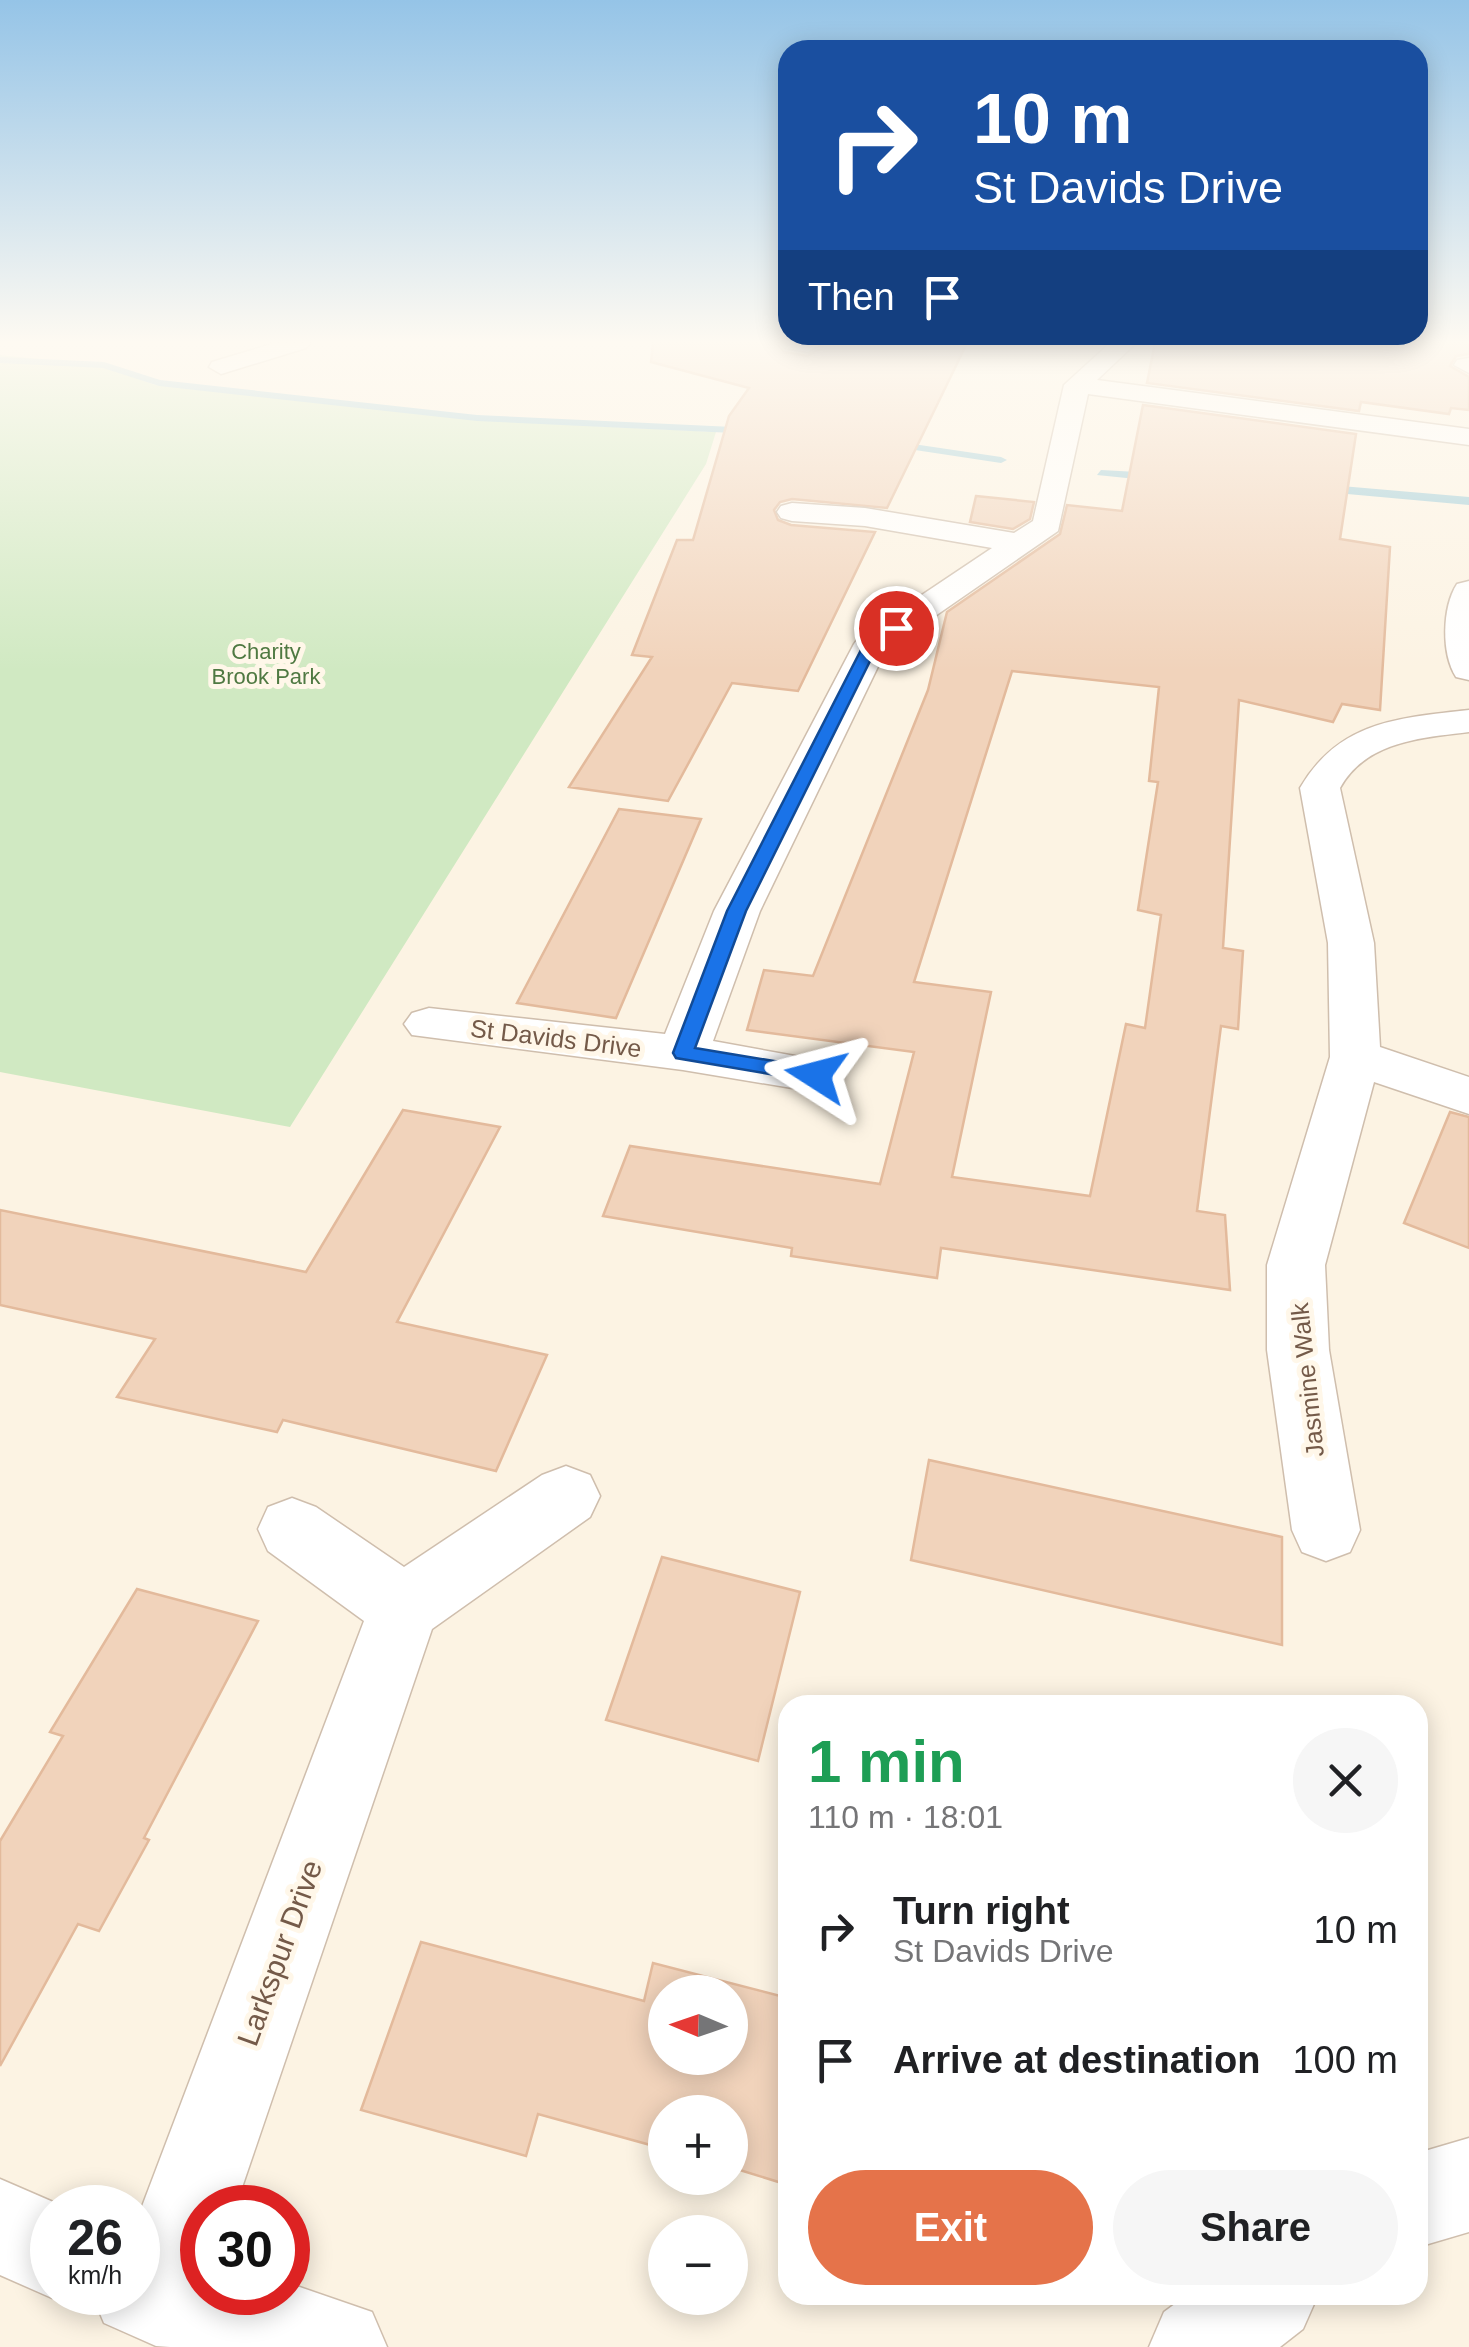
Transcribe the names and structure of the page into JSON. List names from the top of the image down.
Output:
{
  "streets": {
    "street": ["St Davids Drive", "Jasmine Walk", "Larkspur Drive"]
  },
  "parks": ["Charity Brook Park"],
  "north": "left",
  "page": {
    "turn": ["10 m", "St Davids Drive"],
    "then": "Then",
    "heading": ["1 min", "110 m · 18:01"],
    "list": [
      {
        "name": "Turn right",
        "note": "St Davids Drive",
        "value": "10 m"
      },
      {
        "name": "Arrive at destination",
        "value": "100 m"
      }
    ],
    "map_buttons": ["+", "−"],
    "buttons": ["Exit", "Share"],
    "speed": "26 km/h",
    "limit": "30"
  }
}
